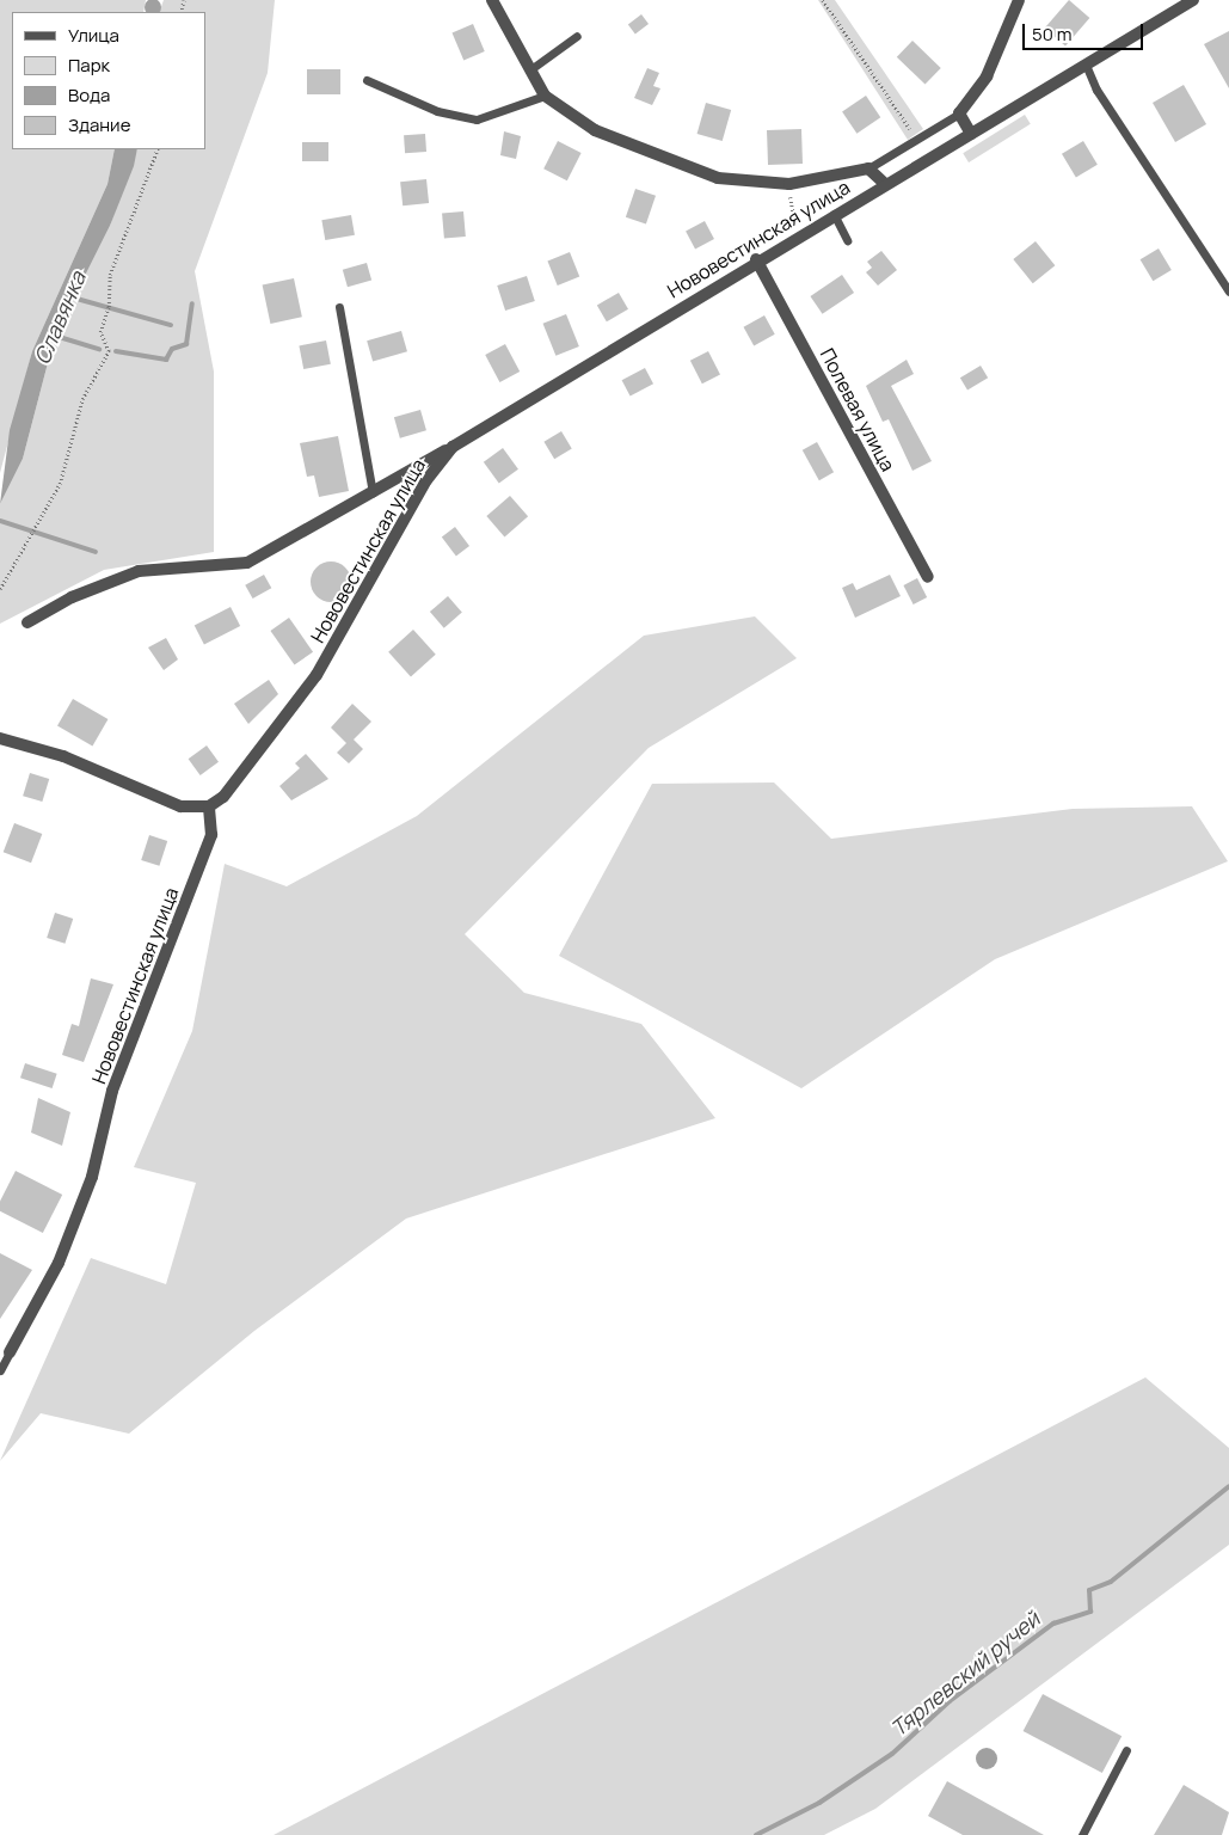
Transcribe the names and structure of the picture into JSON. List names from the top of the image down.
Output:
{
  "streets": {
    "street": ["Нововестинская улица", "Полевая улица"]
  },
  "crossings": [
    ["Нововестинская улица", "Полевая улица"]
  ],
  "water": ["Славянка", "Тярлевский ручей"],
  "legend": [
    "Улица",
    "Парк",
    "Вода",
    "Здание"
  ],
  "scale_bar": "50 m"
}
